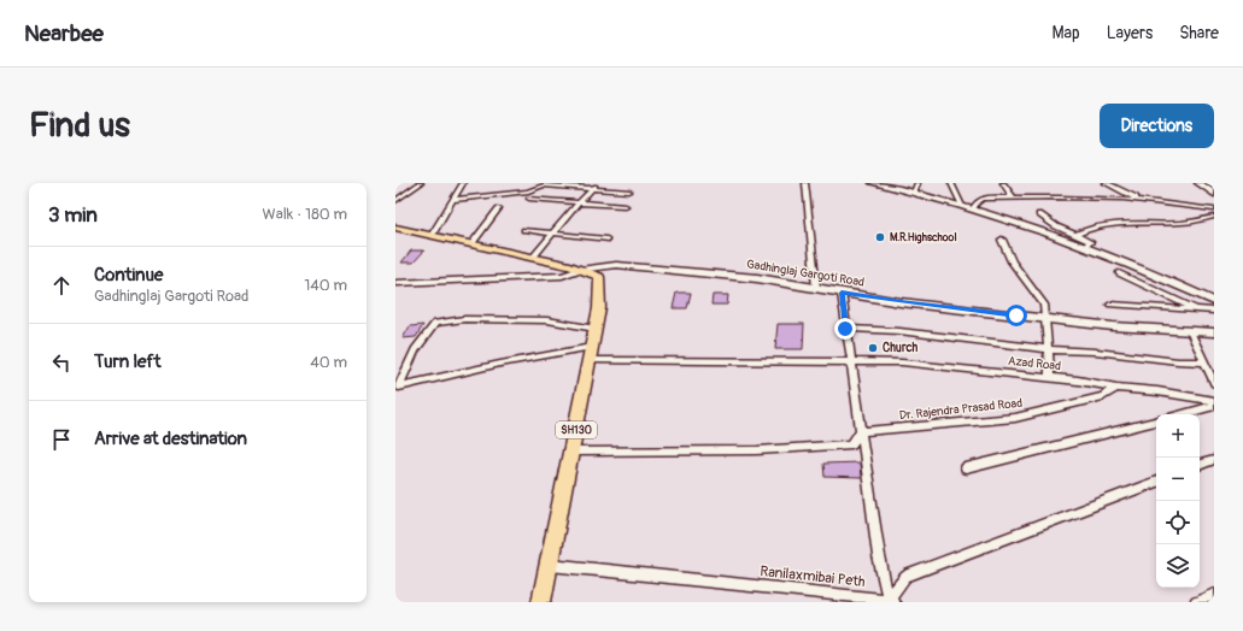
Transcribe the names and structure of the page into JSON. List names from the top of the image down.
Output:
{
  "streets": {
    "main road": ["Gadhinglaj Gargoti Road", "SH130"],
    "street": ["Azad Road", "Dr. Rajendra Prasad Road", "Ranilaxmibai Peth"]
  },
  "crossings": [
    ["Gadhinglaj Gargoti Road", "SH130"],
    ["Azad Road", "Dr. Rajendra Prasad Road"],
    ["Azad Road", "SH130"],
    ["SH130", "Ranilaxmibai Peth"]
  ],
  "places": ["M.R.Highschool", "Church"],
  "page": {
    "header": "Nearbee",
    "nav": ["Map", "Layers", "Share"],
    "buttons": "Directions",
    "title": "Find us",
    "heading": ["3 min", "Walk · 180 m"],
    "list": [
      ["Continue", "Gadhinglaj Gargoti Road", "140 m"],
      ["Turn left", "40 m"],
      "Arrive at destination"
    ],
    "map_buttons": ["+", "−"]
  }
}
